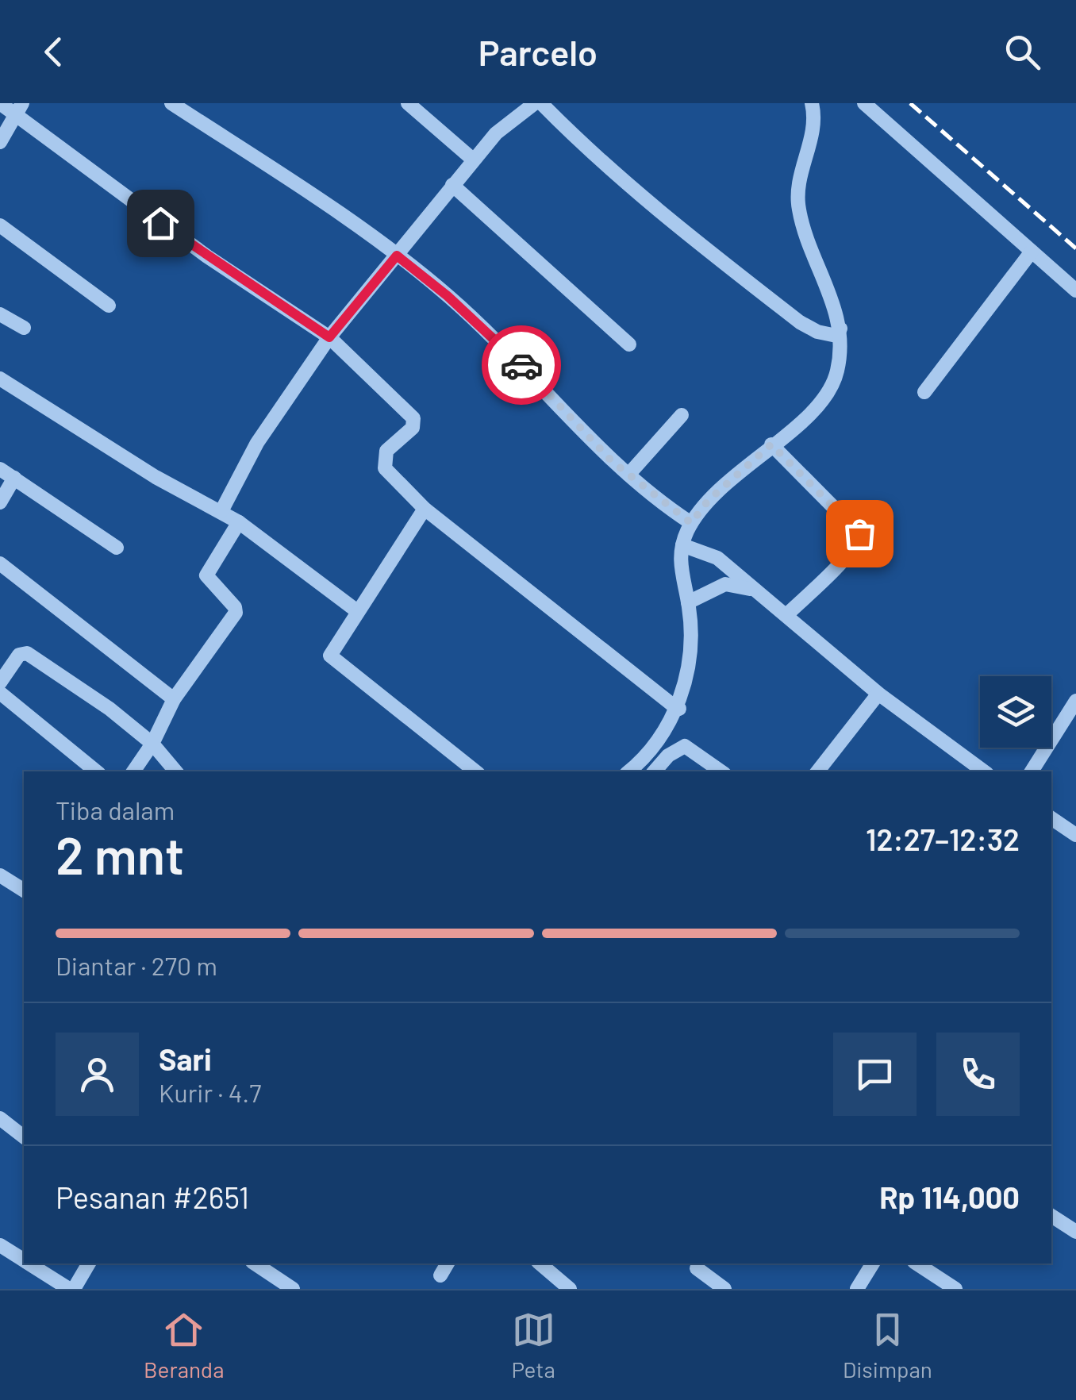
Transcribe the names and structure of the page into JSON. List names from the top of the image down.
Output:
{
  "page": {
    "header": "Parcelo",
    "heading": ["2 mnt", "Tiba dalam", "12:27–12:32"],
    "panel": [
      "Sari",
      "Kurir · 4.7",
      "Pesanan #2651",
      "Rp 114,000"
    ],
    "bar": "Diantar · 270 m",
    "tabs": ["Beranda", "Peta", "Disimpan"]
  }
}
